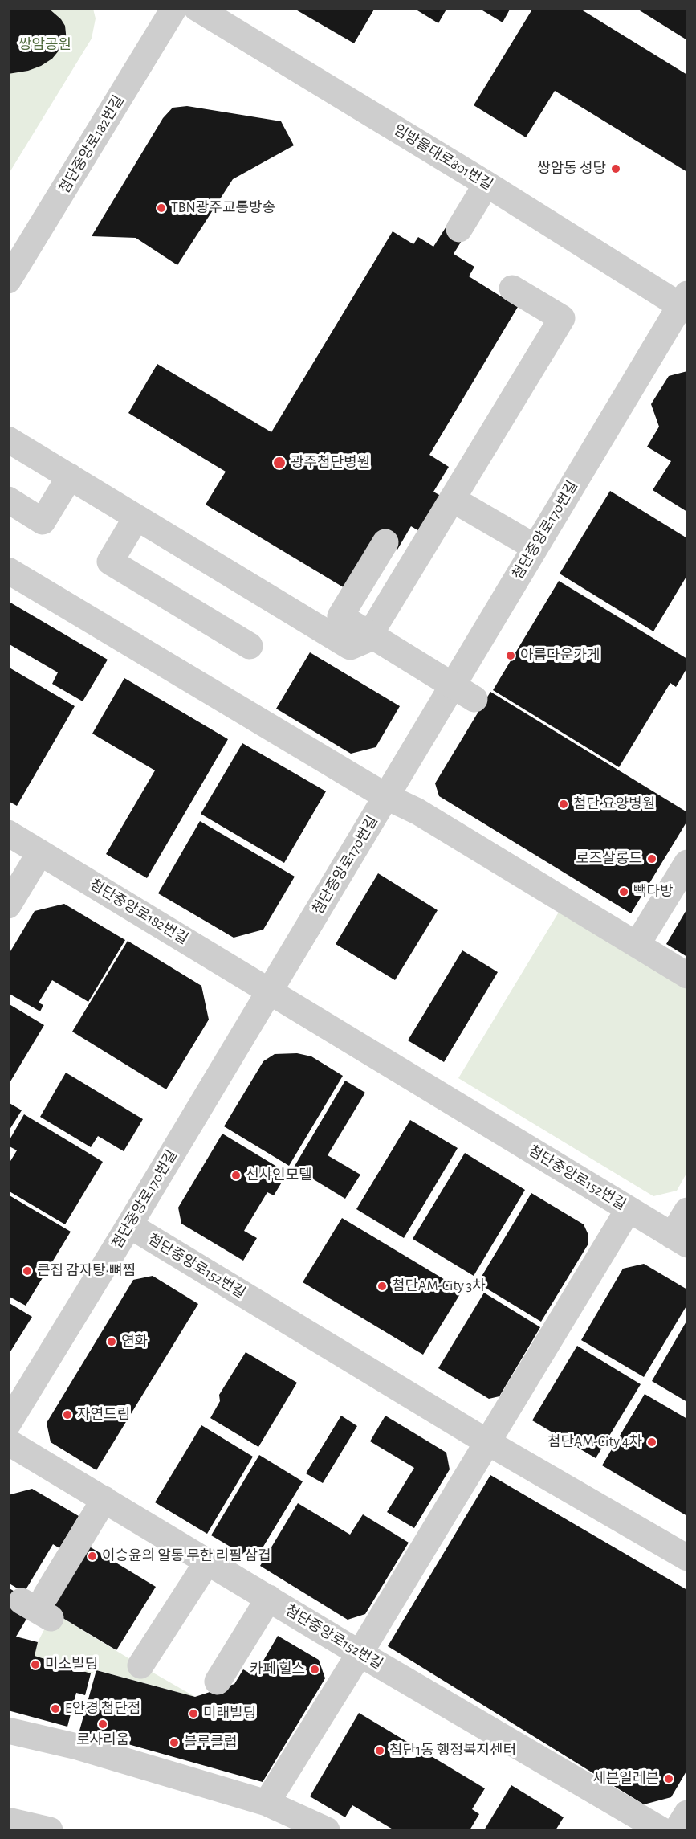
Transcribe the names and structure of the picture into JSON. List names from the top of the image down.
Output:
{
  "streets": {
    "street": [
      "첨단중앙로182번길",
      "임방울대로801번길",
      "첨단중앙로170번길",
      "첨단중앙로152번길"
    ]
  },
  "crossings": [
    ["첨단중앙로182번길", "첨단중앙로170번길"],
    ["첨단중앙로182번길", "첨단중앙로152번길"],
    ["임방울대로801번길", "첨단중앙로170번길"],
    ["첨단중앙로170번길", "첨단중앙로152번길"]
  ],
  "parks": ["쌍암공원"],
  "places": [
    "쌍암동 성당",
    "TBN광주교통방송",
    "광주첨단병원",
    "아름다운가게",
    "첨단 요양병원",
    "로즈살롱드",
    "빽다방",
    "선샤인모텔",
    "큰집 감자탕·뼈찜",
    "첨단AM-City 3차",
    "연화",
    "자연드림",
    "첨단AM-City 4차",
    "이승윤의 알통 무한 리필 삼겹",
    "미소빌딩",
    "카페 힐스",
    "E안경 첨단점",
    "미래빌딩",
    "로사리움",
    "블루클럽",
    "첨단1동 행정복지센터",
    "세븐일레븐"
  ]
}
